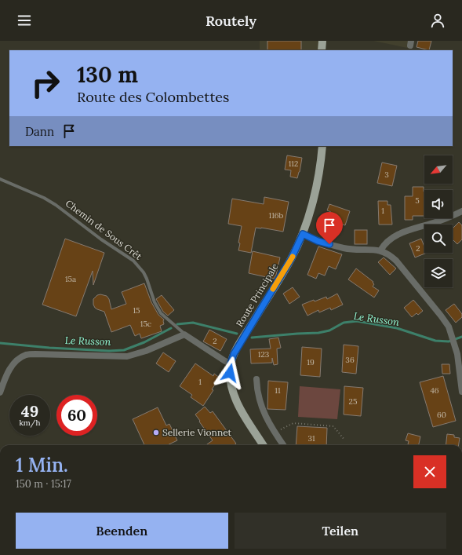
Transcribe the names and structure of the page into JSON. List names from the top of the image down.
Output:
{
  "streets": {
    "main road": ["Route Principale"],
    "lane": ["Chemin de Sous Crêt"]
  },
  "water": ["Le Russon"],
  "places": ["Sellerie Vionnet"],
  "house_numbers": [
    "112",
    "3",
    "5",
    "1",
    "116b",
    "2",
    "15a",
    "15",
    "15c",
    "2",
    "123",
    "36",
    "19",
    "1",
    "11",
    "46",
    "25",
    "60",
    "31"
  ],
  "north": "bottom left",
  "page": {
    "header": "Routely",
    "turn": ["130 m", "Route des Colombettes"],
    "then": "Dann",
    "speed": "49 km/h",
    "limit": "60",
    "heading": ["1 Min.", "150 m · 15:17"],
    "buttons": ["Beenden", "Teilen"]
  }
}
